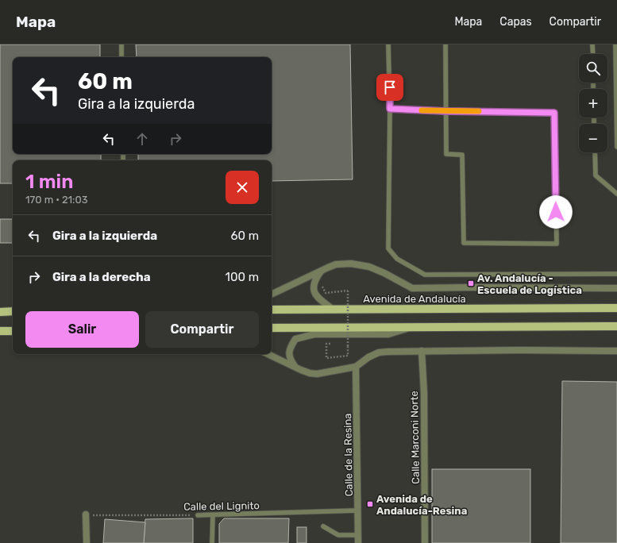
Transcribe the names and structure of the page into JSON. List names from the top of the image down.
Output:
{
  "streets": {
    "main road": ["Avenida de Andalucía"],
    "street": ["Calle Marconi Norte", "Calle de la Resina"],
    "lane": ["Calle del Lignito"]
  },
  "crossings": [
    ["Calle de la Resina", "Calle del Lignito"]
  ],
  "places": {
    "transit": ["Av. Andalucía - Escuela de Logística", "Avenida de Andalucía-Resina"]
  },
  "page": {
    "header": "Mapa",
    "nav": ["Mapa", "Capas", "Compartir"],
    "map_buttons": ["+", "−"],
    "turn": ["60 m", "Gira a la izquierda"],
    "heading": ["1 min", "170 m · 21:03"],
    "list": [
      {
        "name": "Gira a la izquierda",
        "value": "60 m"
      },
      {
        "name": "Gira a la derecha",
        "value": "100 m"
      }
    ],
    "buttons": ["Salir", "Compartir"]
  }
}
